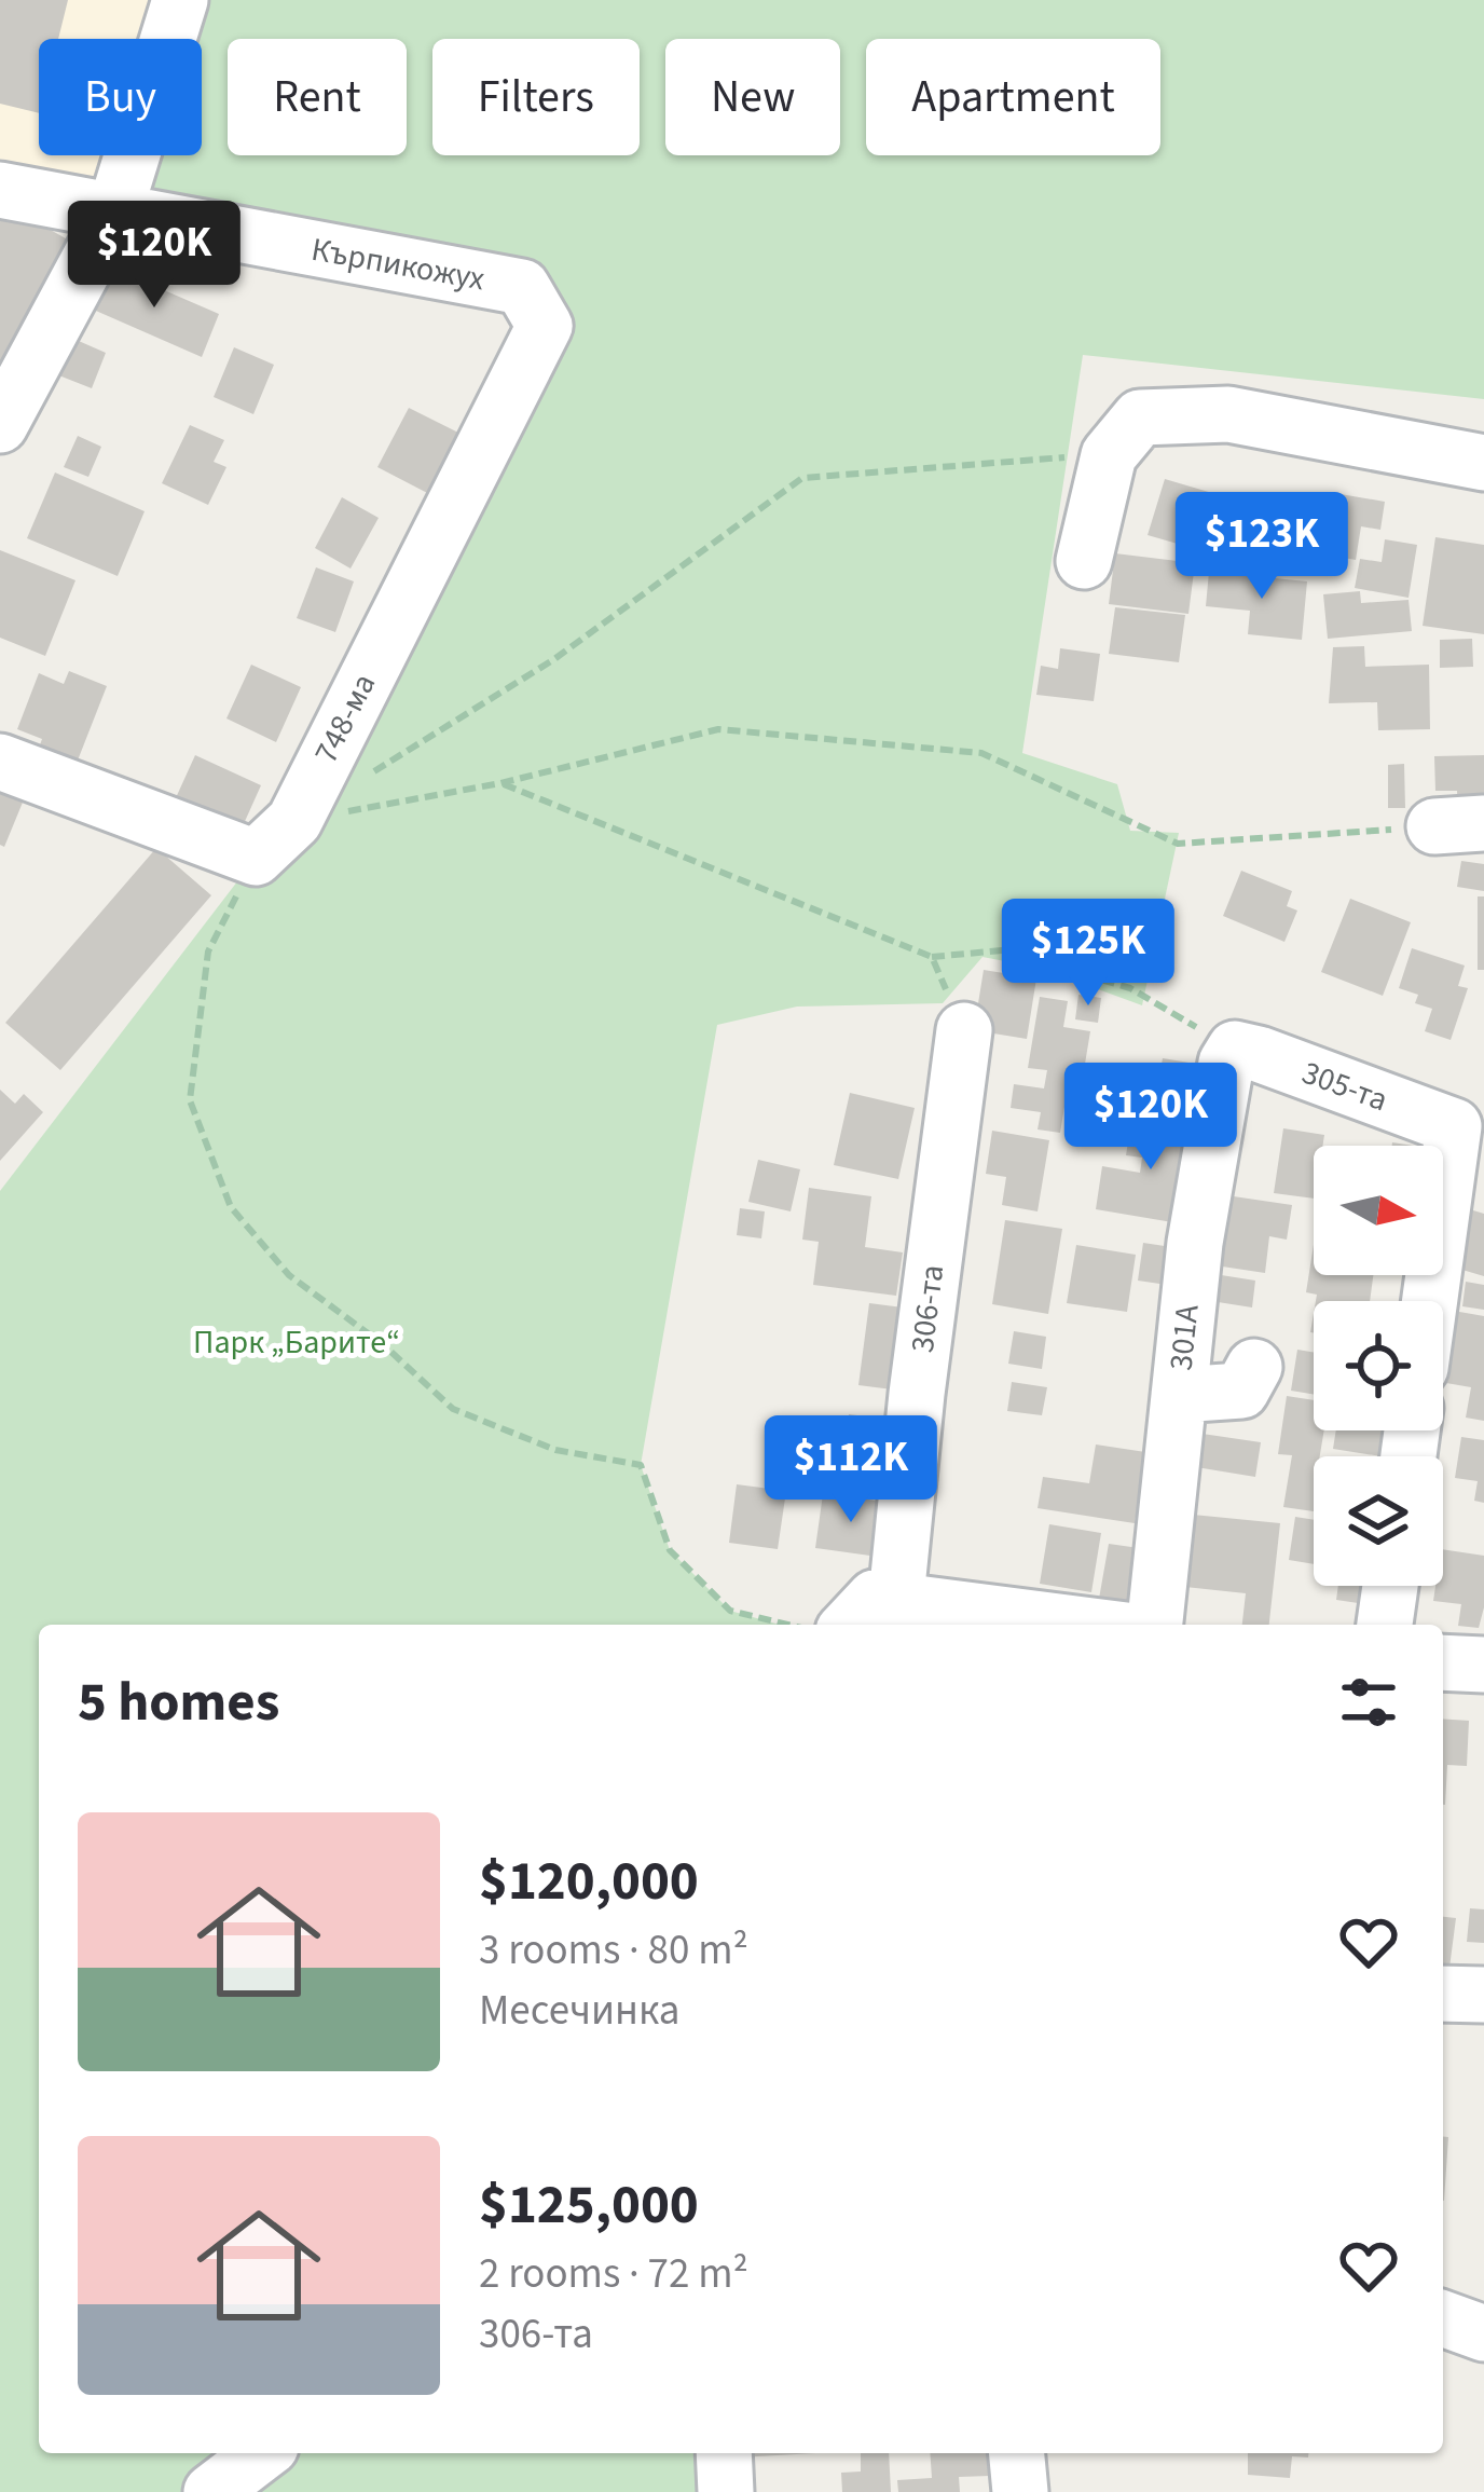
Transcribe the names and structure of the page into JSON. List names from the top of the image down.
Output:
{
  "streets": {
    "street": [
      "Кърпикожух",
      "748-ма",
      "305-та",
      "306-та",
      "301А"
    ]
  },
  "crossings": [
    ["Кърпикожух", "748-ма"],
    ["305-та", "301А"]
  ],
  "parks": ["Парк „Барите“"],
  "north": "right",
  "page": {
    "chip": [
      "Buy",
      "Rent",
      "Filters",
      "New",
      "Apartment"
    ],
    "price": [
      "$120K",
      "$123K",
      "$125K",
      "$120K",
      "$112K"
    ],
    "heading": "5 homes",
    "list": [
      {
        "name": "$120,000",
        "note": "3 rooms · 80 m² · Месечинка"
      },
      {
        "name": "$125,000",
        "note": "2 rooms · 72 m² · 306-та"
      }
    ]
  }
}
